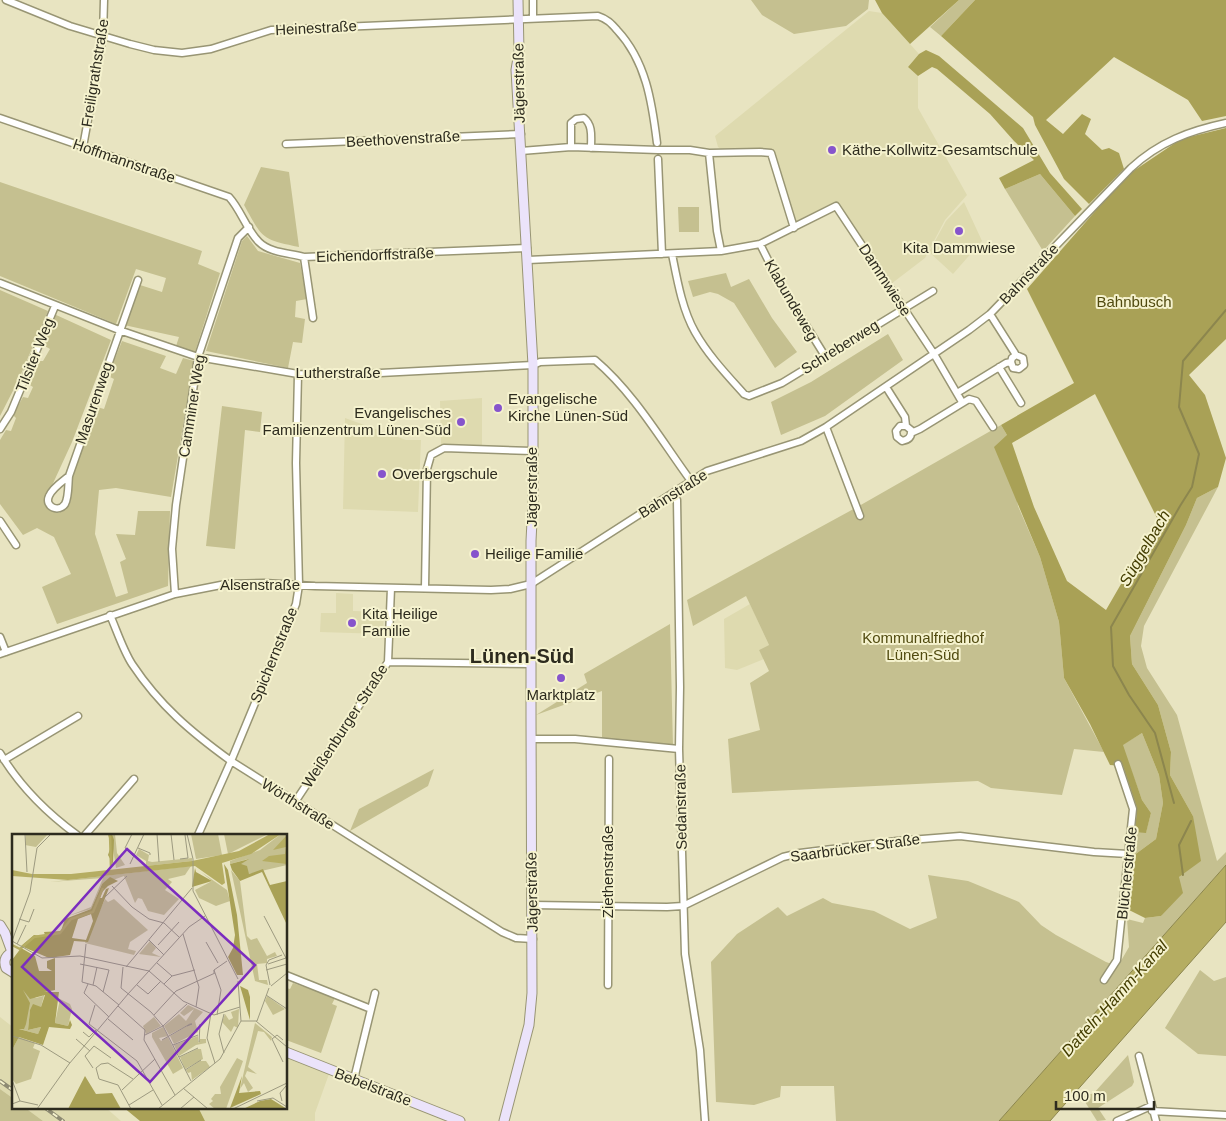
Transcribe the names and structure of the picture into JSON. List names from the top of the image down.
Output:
{
  "streets": {
    "street": [
      "Heinestraße",
      "Freiligrathstraße",
      "Jägerstraße",
      "Beethovenstraße",
      "Hoffmannstraße",
      "Eichendorffstraße",
      "Bahnstraße",
      "Dammwiese",
      "Klabundeweg",
      "Schreberweg",
      "Tilsiter Weg",
      "Lutherstraße",
      "Masurenweg",
      "Camminer Weg",
      "Alsenstraße",
      "Spichernstraße",
      "Weißenburger Straße",
      "Wörthstraße",
      "Sedanstraße",
      "Saarbrücker Straße",
      "Ziethenstraße",
      "Blücherstraße",
      "Bebelstraße"
    ]
  },
  "crossings": [
    ["Heinestraße", "Freiligrathstraße"],
    ["Heinestraße", "Jägerstraße"],
    ["Freiligrathstraße", "Hoffmannstraße"],
    ["Jägerstraße", "Beethovenstraße"],
    ["Jägerstraße", "Eichendorffstraße"],
    ["Jägerstraße", "Bahnstraße"],
    ["Jägerstraße", "Lutherstraße"],
    ["Jägerstraße", "Alsenstraße"],
    ["Jägerstraße", "Wörthstraße"],
    ["Jägerstraße", "Saarbrücker Straße"],
    ["Hoffmannstraße", "Eichendorffstraße"],
    ["Eichendorffstraße", "Camminer Weg"],
    ["Bahnstraße", "Dammwiese"],
    ["Bahnstraße", "Lutherstraße"],
    ["Bahnstraße", "Alsenstraße"],
    ["Bahnstraße", "Sedanstraße"],
    ["Dammwiese", "Schreberweg"],
    ["Klabundeweg", "Schreberweg"],
    ["Tilsiter Weg", "Lutherstraße"],
    ["Lutherstraße", "Masurenweg"],
    ["Lutherstraße", "Camminer Weg"],
    ["Lutherstraße", "Spichernstraße"],
    ["Camminer Weg", "Alsenstraße"],
    ["Alsenstraße", "Spichernstraße"],
    ["Alsenstraße", "Weißenburger Straße"],
    ["Alsenstraße", "Wörthstraße"],
    ["Spichernstraße", "Wörthstraße"],
    ["Weißenburger Straße", "Wörthstraße"],
    ["Sedanstraße", "Saarbrücker Straße"],
    ["Saarbrücker Straße", "Ziethenstraße"],
    ["Saarbrücker Straße", "Blücherstraße"]
  ],
  "districts": ["Lünen-Süd"],
  "water": ["Süggelbach", "Datteln-Hamm-Kanal"],
  "parks": ["Bahnbusch", "Kommunalfriedhof Lünen-Süd"],
  "places": [
    "Käthe-Kollwitz-Gesamtschule",
    "Kita Dammwiese",
    "Evangelische Kirche Lünen-Süd",
    "Evangelisches Familienzentrum Lünen-Süd",
    "Overbergschule",
    "Heilige Familie",
    "Kita Heilige Familie",
    "Marktplatz"
  ],
  "scale_bar": "100 m"
}
